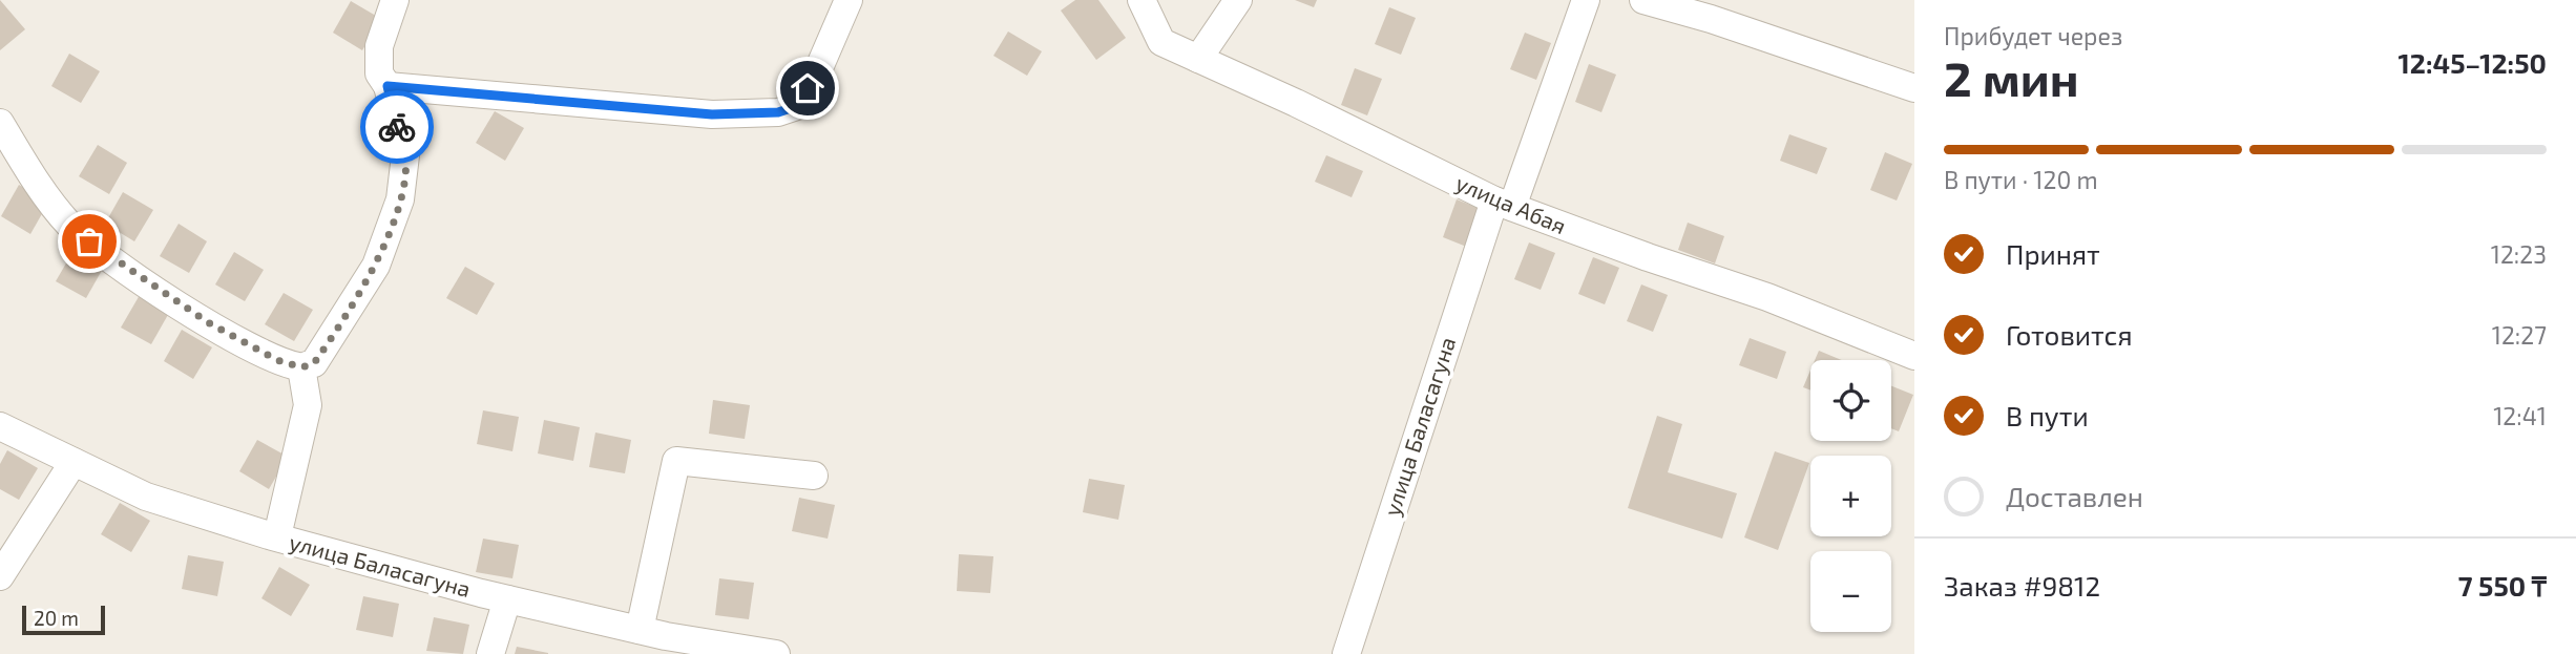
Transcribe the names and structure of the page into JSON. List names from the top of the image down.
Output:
{
  "streets": {
    "street": ["улица Абая", "улица Баласагуна"]
  },
  "crossings": [
    ["улица Абая", "улица Баласагуна"]
  ],
  "scale_bar": "20 m",
  "page": {
    "heading": ["2 мин", "Прибудет через", "12:45–12:50"],
    "panel": ["Заказ #9812", "7 550 ₸"],
    "bar": "В пути · 120 m",
    "list": [
      ["Принят", "12:23"],
      ["Готовится", "12:27"],
      ["В пути", "12:41"],
      "Доставлен"
    ],
    "map_buttons": ["+", "−"],
    "scale": "20 m"
  }
}
